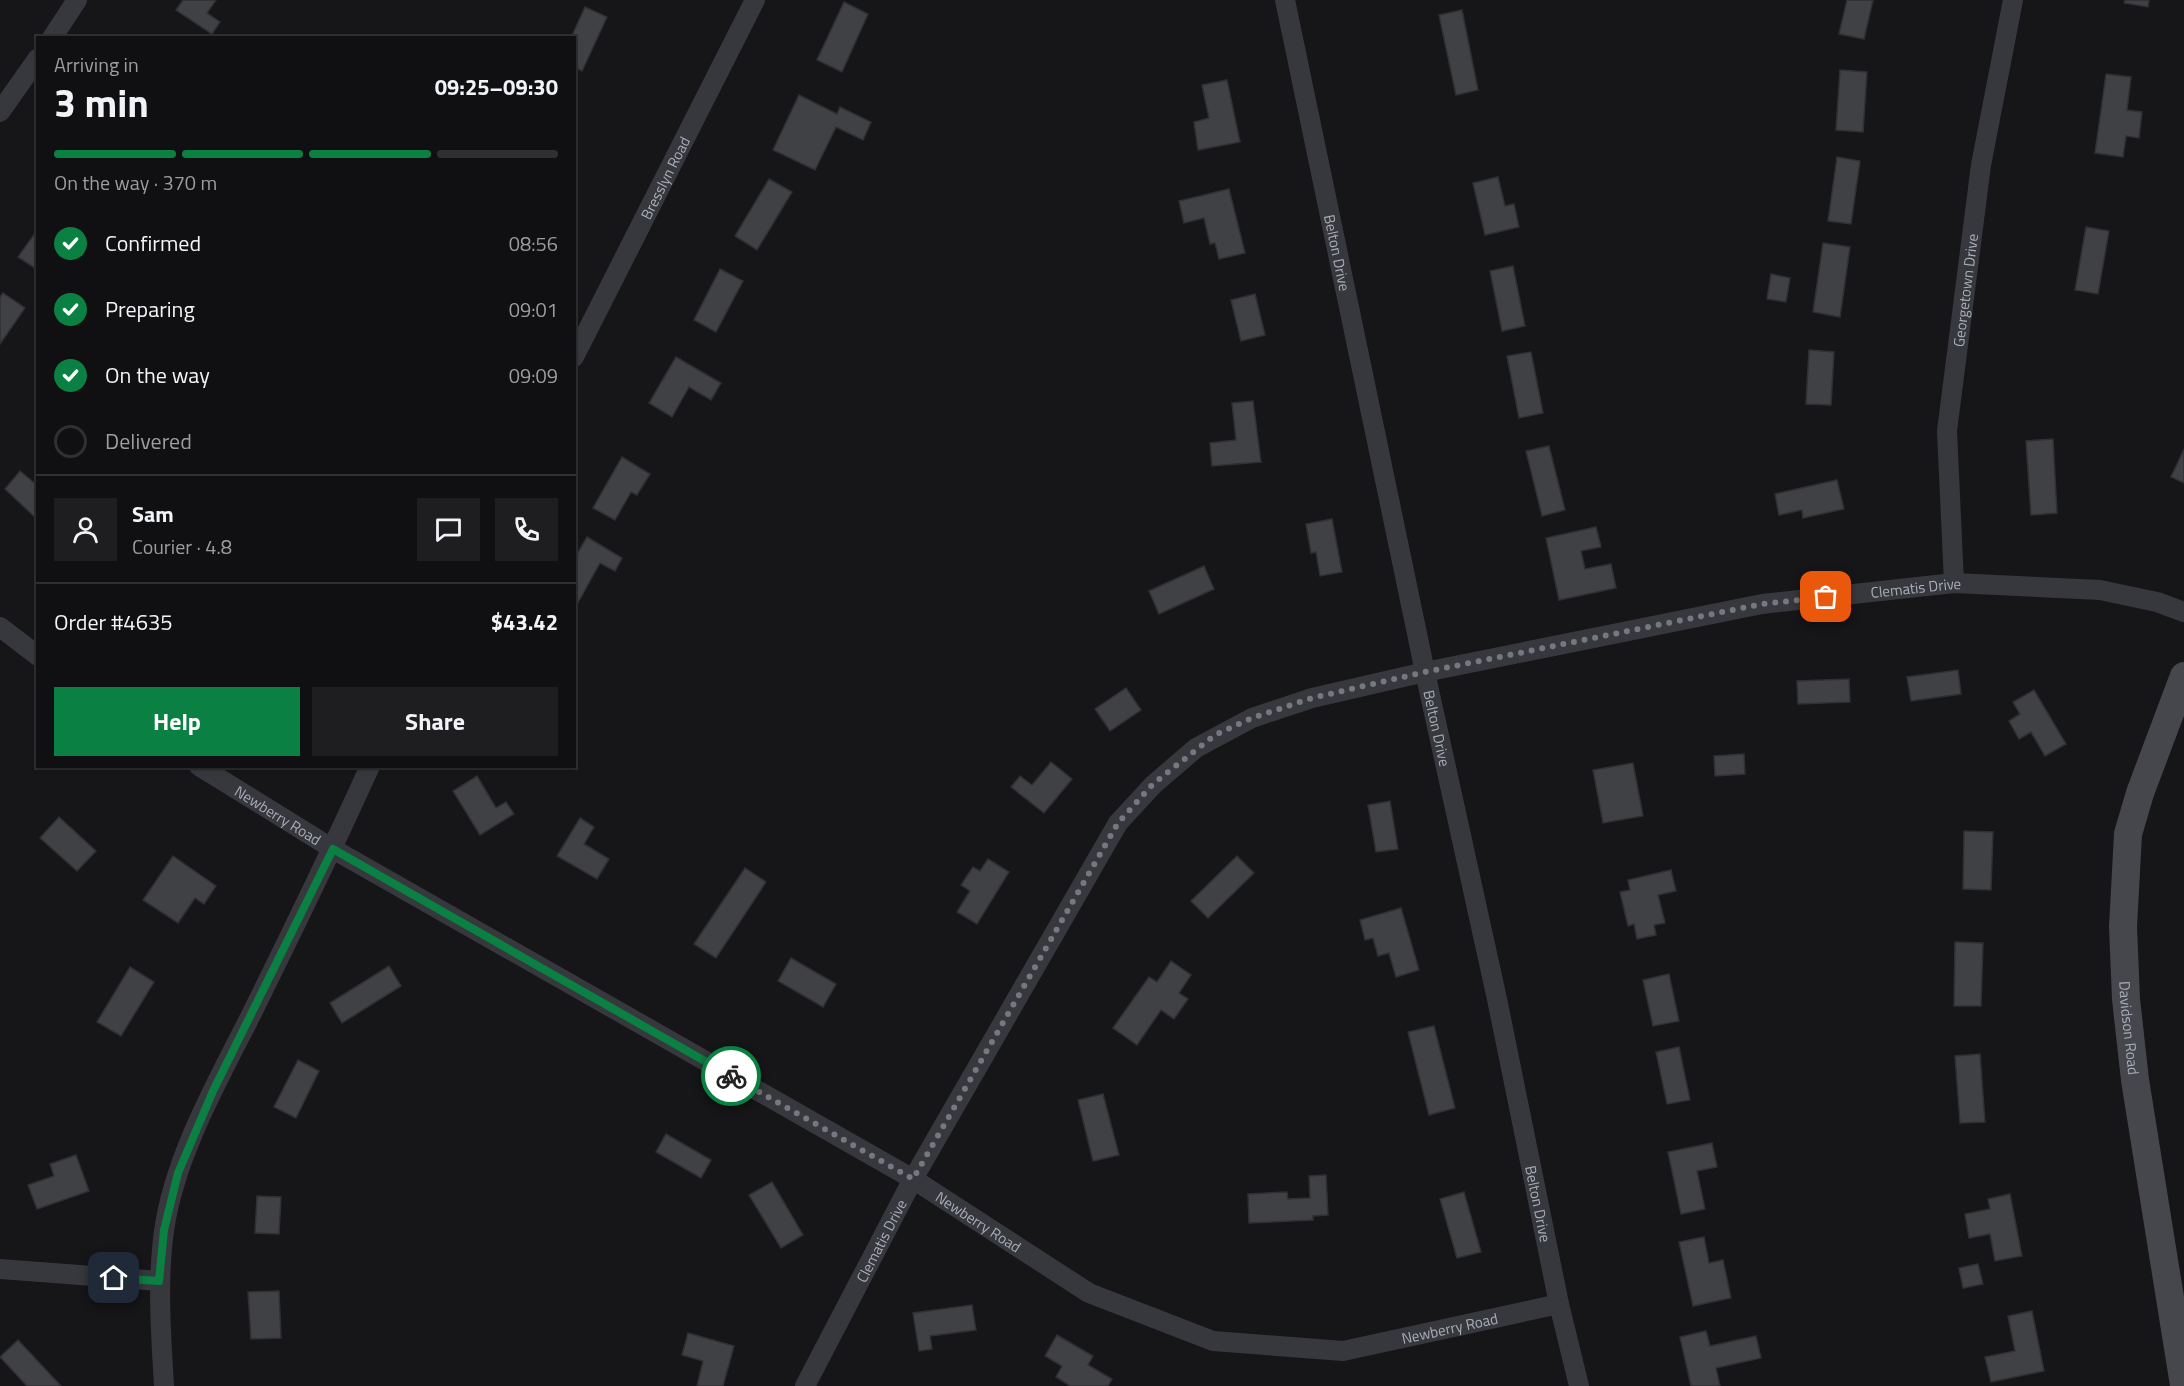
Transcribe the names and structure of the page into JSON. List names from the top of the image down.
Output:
{
  "streets": {
    "street": [
      "Bresslyn Road",
      "Belton Drive",
      "Georgetown Drive",
      "Clematis Drive",
      "Newberry Road",
      "Davidson Road"
    ]
  },
  "crossings": [
    ["Belton Drive", "Clematis Drive"],
    ["Belton Drive", "Newberry Road"],
    ["Georgetown Drive", "Clematis Drive"],
    ["Clematis Drive", "Newberry Road"]
  ],
  "page": {
    "heading": ["3 min", "Arriving in", "09:25–09:30"],
    "panel": [
      "Sam",
      "Courier · 4.8",
      "Order #4635",
      "$43.42"
    ],
    "bar": "On the way · 370 m",
    "list": [
      ["Confirmed", "08:56"],
      ["Preparing", "09:01"],
      ["On the way", "09:09"],
      "Delivered"
    ],
    "buttons": ["Help", "Share"]
  }
}
